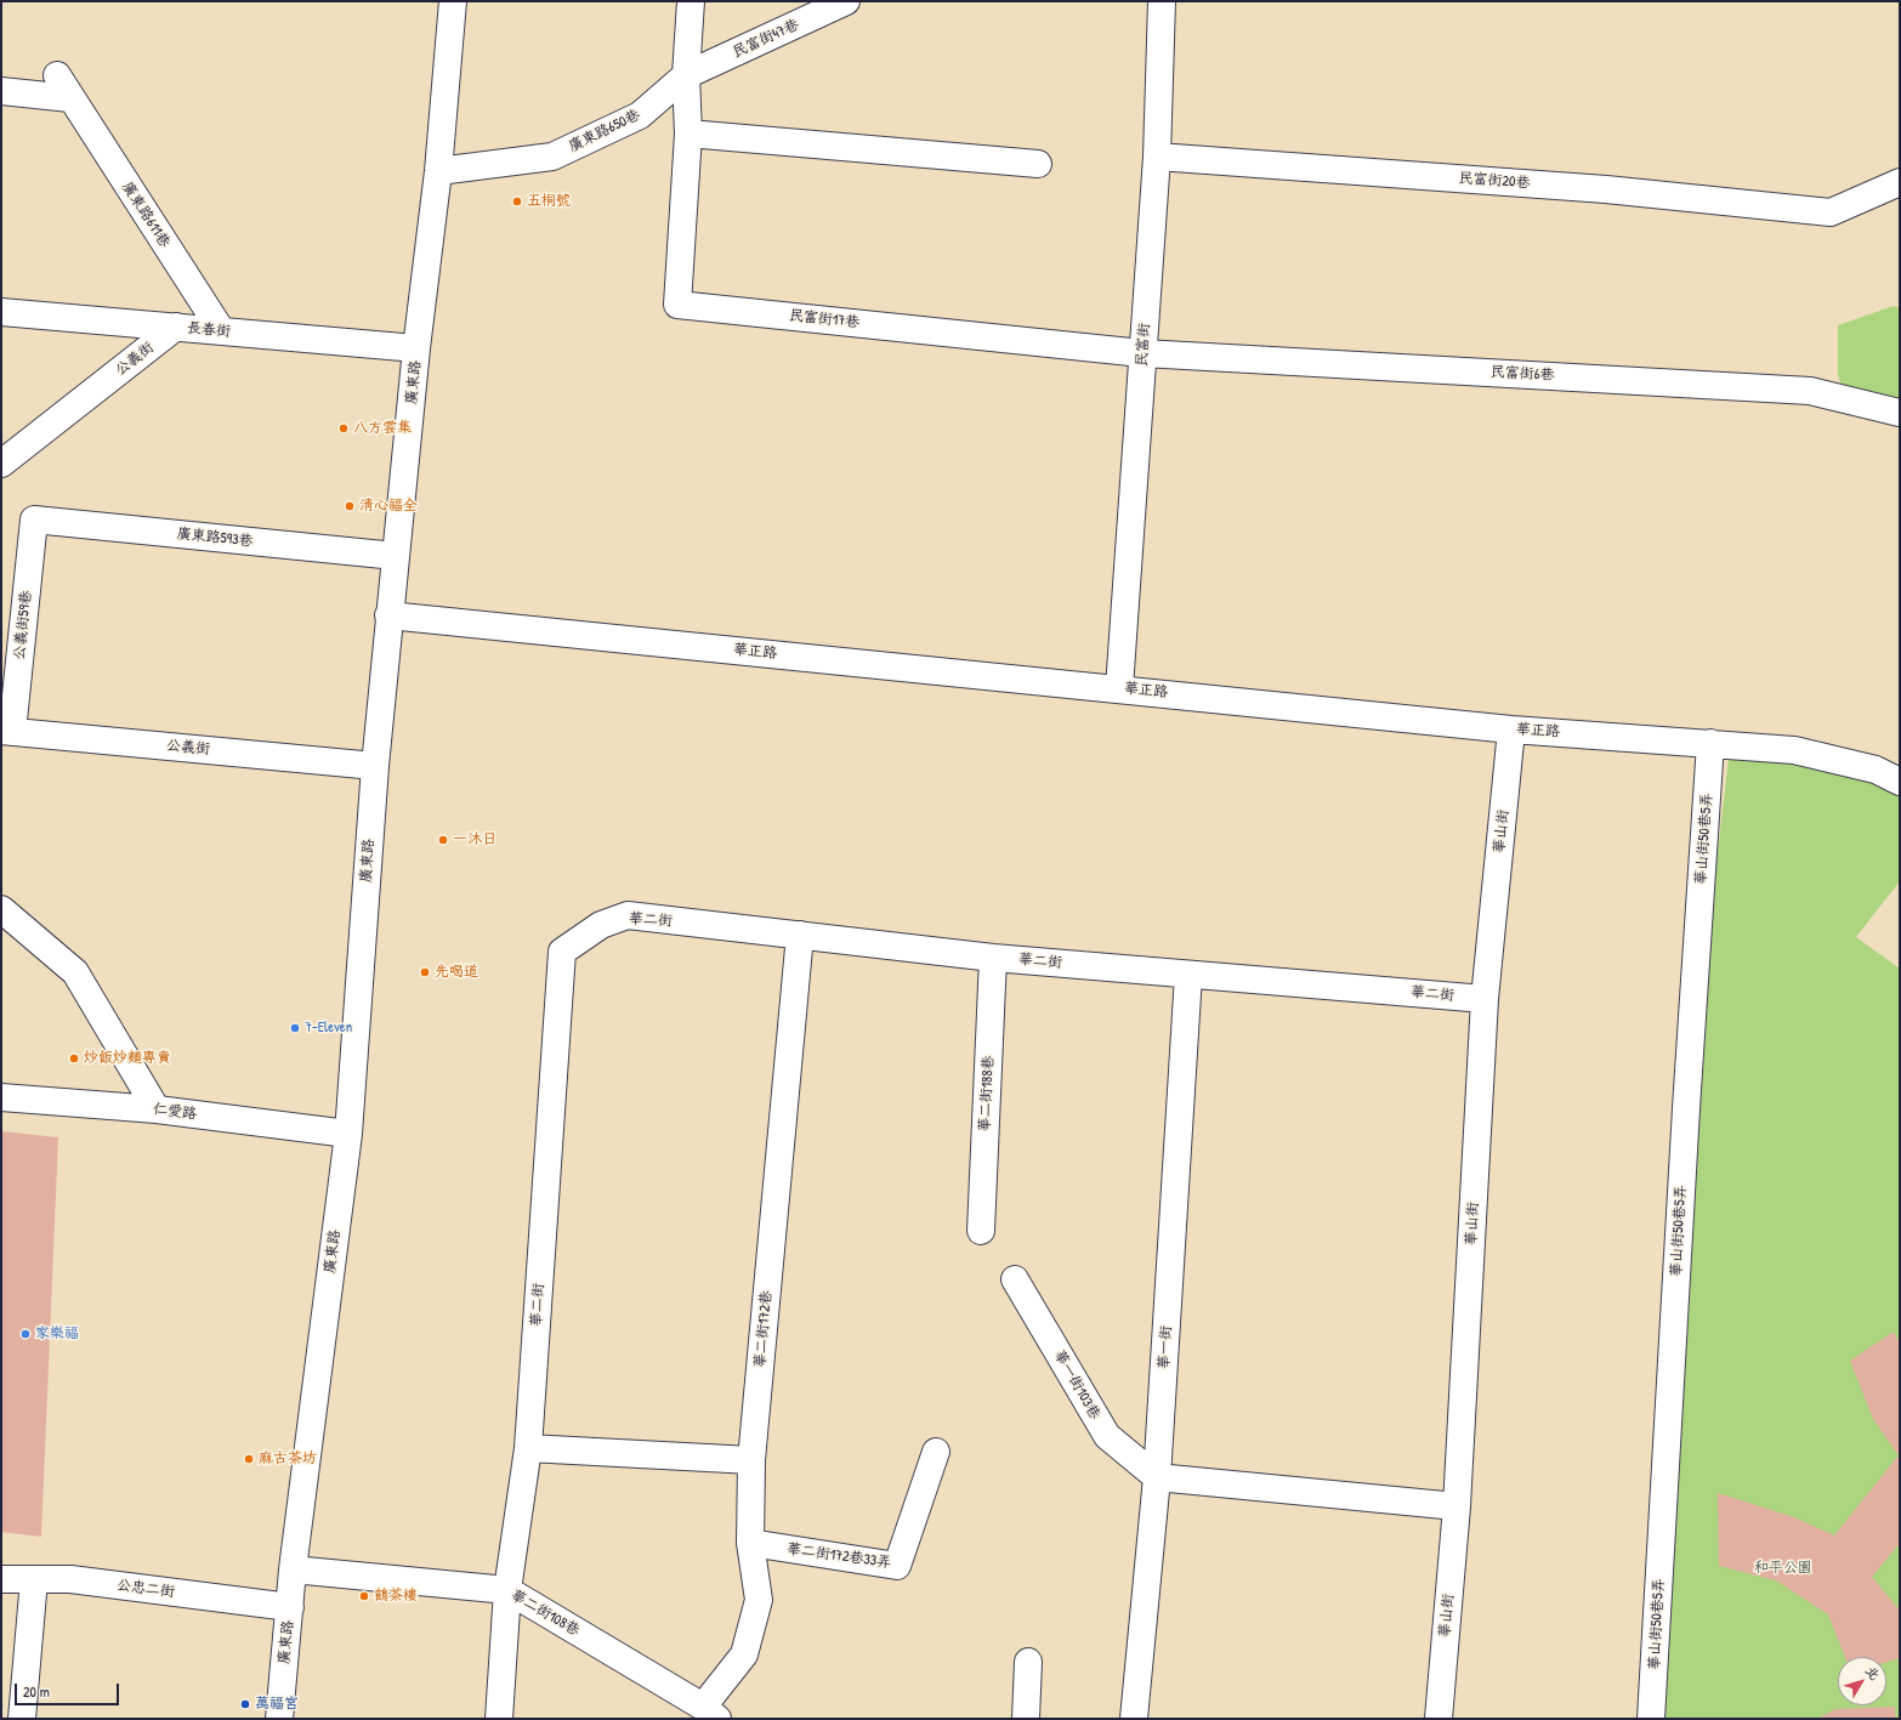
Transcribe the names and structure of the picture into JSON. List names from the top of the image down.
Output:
{
  "streets": {
    "street": [
      "民富街47巷",
      "廣東路650巷",
      "民富街20巷",
      "廣東路611巷",
      "民富街17巷",
      "長春街",
      "民富街",
      "公義街",
      "民富街6巷",
      "廣東路",
      "廣東路593巷",
      "公義街59巷",
      "華正路",
      "華山街",
      "華山街50巷5弄",
      "華二街",
      "華二街188巷",
      "仁愛路",
      "華二街172巷",
      "華一街",
      "華一街103巷",
      "華二街172巷33弄",
      "公忠二街",
      "華二街108巷"
    ]
  },
  "crossings": [
    ["民富街47巷", "廣東路650巷"],
    ["民富街47巷", "民富街17巷"],
    ["廣東路650巷", "民富街17巷"],
    ["廣東路650巷", "廣東路"],
    ["民富街20巷", "民富街"],
    ["廣東路611巷", "長春街"],
    ["民富街17巷", "民富街"],
    ["民富街17巷", "民富街6巷"],
    ["長春街", "公義街"],
    ["長春街", "廣東路"],
    ["民富街", "民富街6巷"],
    ["民富街", "華正路"],
    ["公義街", "廣東路"],
    ["公義街", "公義街59巷"],
    ["廣東路", "廣東路593巷"],
    ["廣東路", "華正路"],
    ["廣東路", "仁愛路"],
    ["廣東路", "公忠二街"],
    ["廣東路", "華二街108巷"],
    ["廣東路593巷", "公義街59巷"],
    ["華正路", "華山街"],
    ["華正路", "華山街50巷5弄"],
    ["華山街", "華二街"],
    ["華二街", "華二街188巷"],
    ["華二街", "華二街172巷"],
    ["華二街", "華一街"],
    ["華二街", "華二街108巷"],
    ["華二街172巷", "華二街172巷33弄"],
    ["華二街172巷", "華二街108巷"],
    ["華一街", "華一街103巷"]
  ],
  "parks": ["和平公園"],
  "places": [
    "五桐號",
    "八方雲集",
    "清心福全",
    "一沐日",
    "先喝道",
    "7-Eleven",
    "炒飯炒麵專賣",
    "家樂福",
    "麻古茶坊",
    "鶴茶樓",
    "萬福宮"
  ],
  "scale_bar": "20 m",
  "north": "top right"
}
